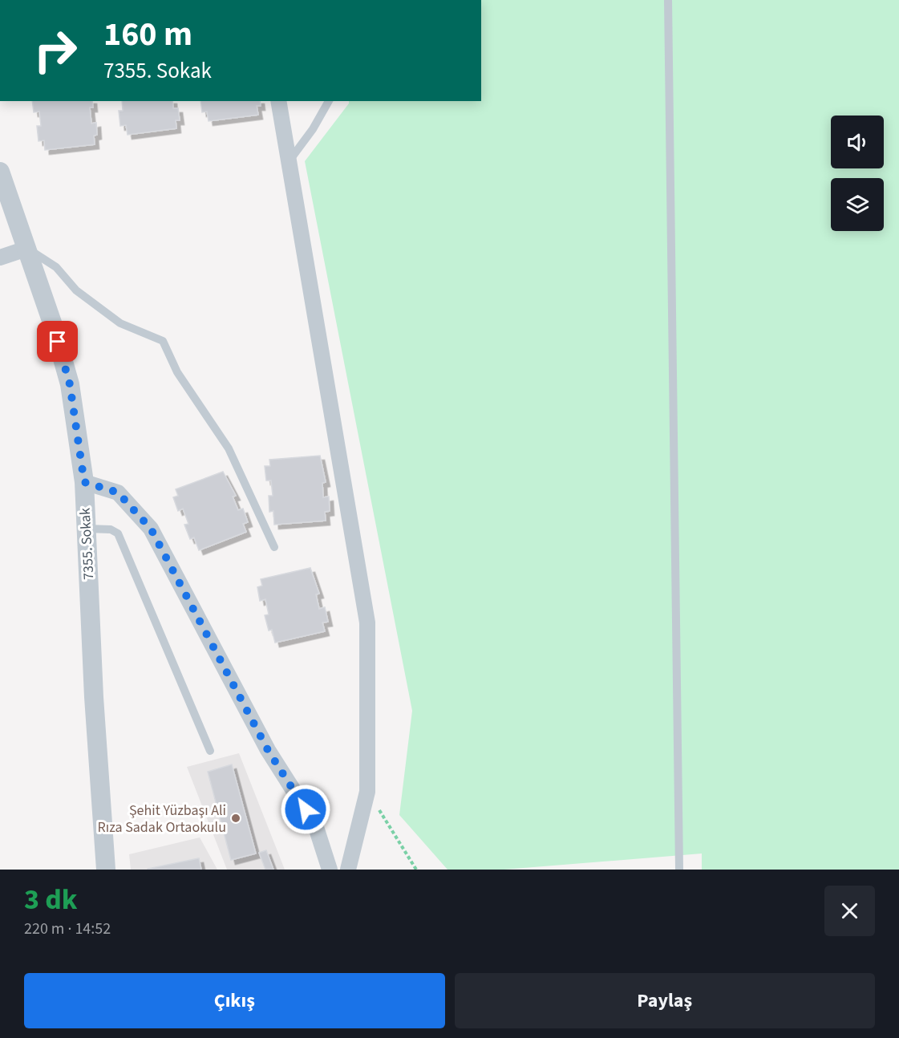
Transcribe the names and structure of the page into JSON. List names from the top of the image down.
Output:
{
  "streets": {
    "street": ["7355. Sokak"]
  },
  "places": ["Şehit Yüzbaşı Ali Rıza Sadak Ortaokulu"],
  "page": {
    "turn": ["160 m", "7355. Sokak"],
    "heading": ["3 dk", "220 m · 14:52"],
    "buttons": ["Çıkış", "Paylaş"]
  }
}
